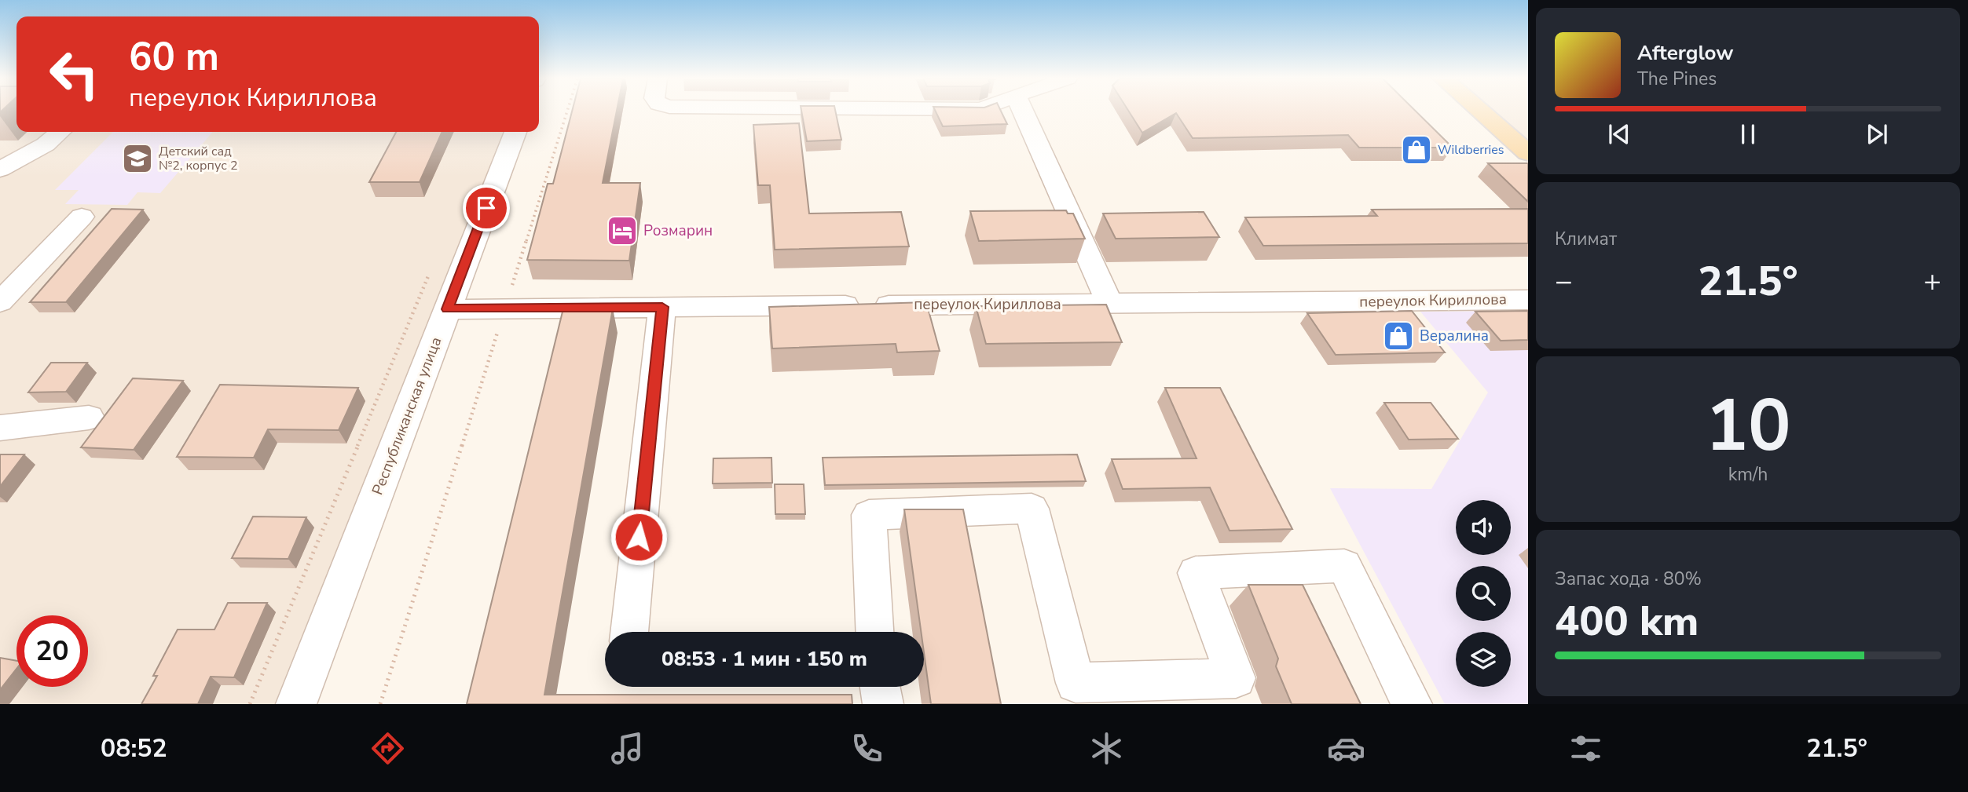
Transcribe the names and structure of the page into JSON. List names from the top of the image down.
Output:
{
  "streets": {
    "street": ["переулок Кириллова", "Республиканская улица"]
  },
  "crossings": [
    ["переулок Кириллова", "Республиканская улица"]
  ],
  "places": {
    "shop": ["Wildberries", "Вералина"],
    "school or university": ["Детский сад №2, корпус 2"],
    "hotel": ["Розмарин"]
  },
  "page": {
    "turn": ["60 m", "переулок Кириллова"],
    "song": ["Afterglow", "The Pines"],
    "tile": [
      "Климат",
      ["10", "km/h"],
      ["Запас хода · 80%", "400 km"]
    ],
    "heat": ["−", "21.5°", "+"],
    "limit": "20",
    "trip": "08:53 · 1 мин · 150 m",
    "tabs": ["08:52", "21.5°"]
  }
}
